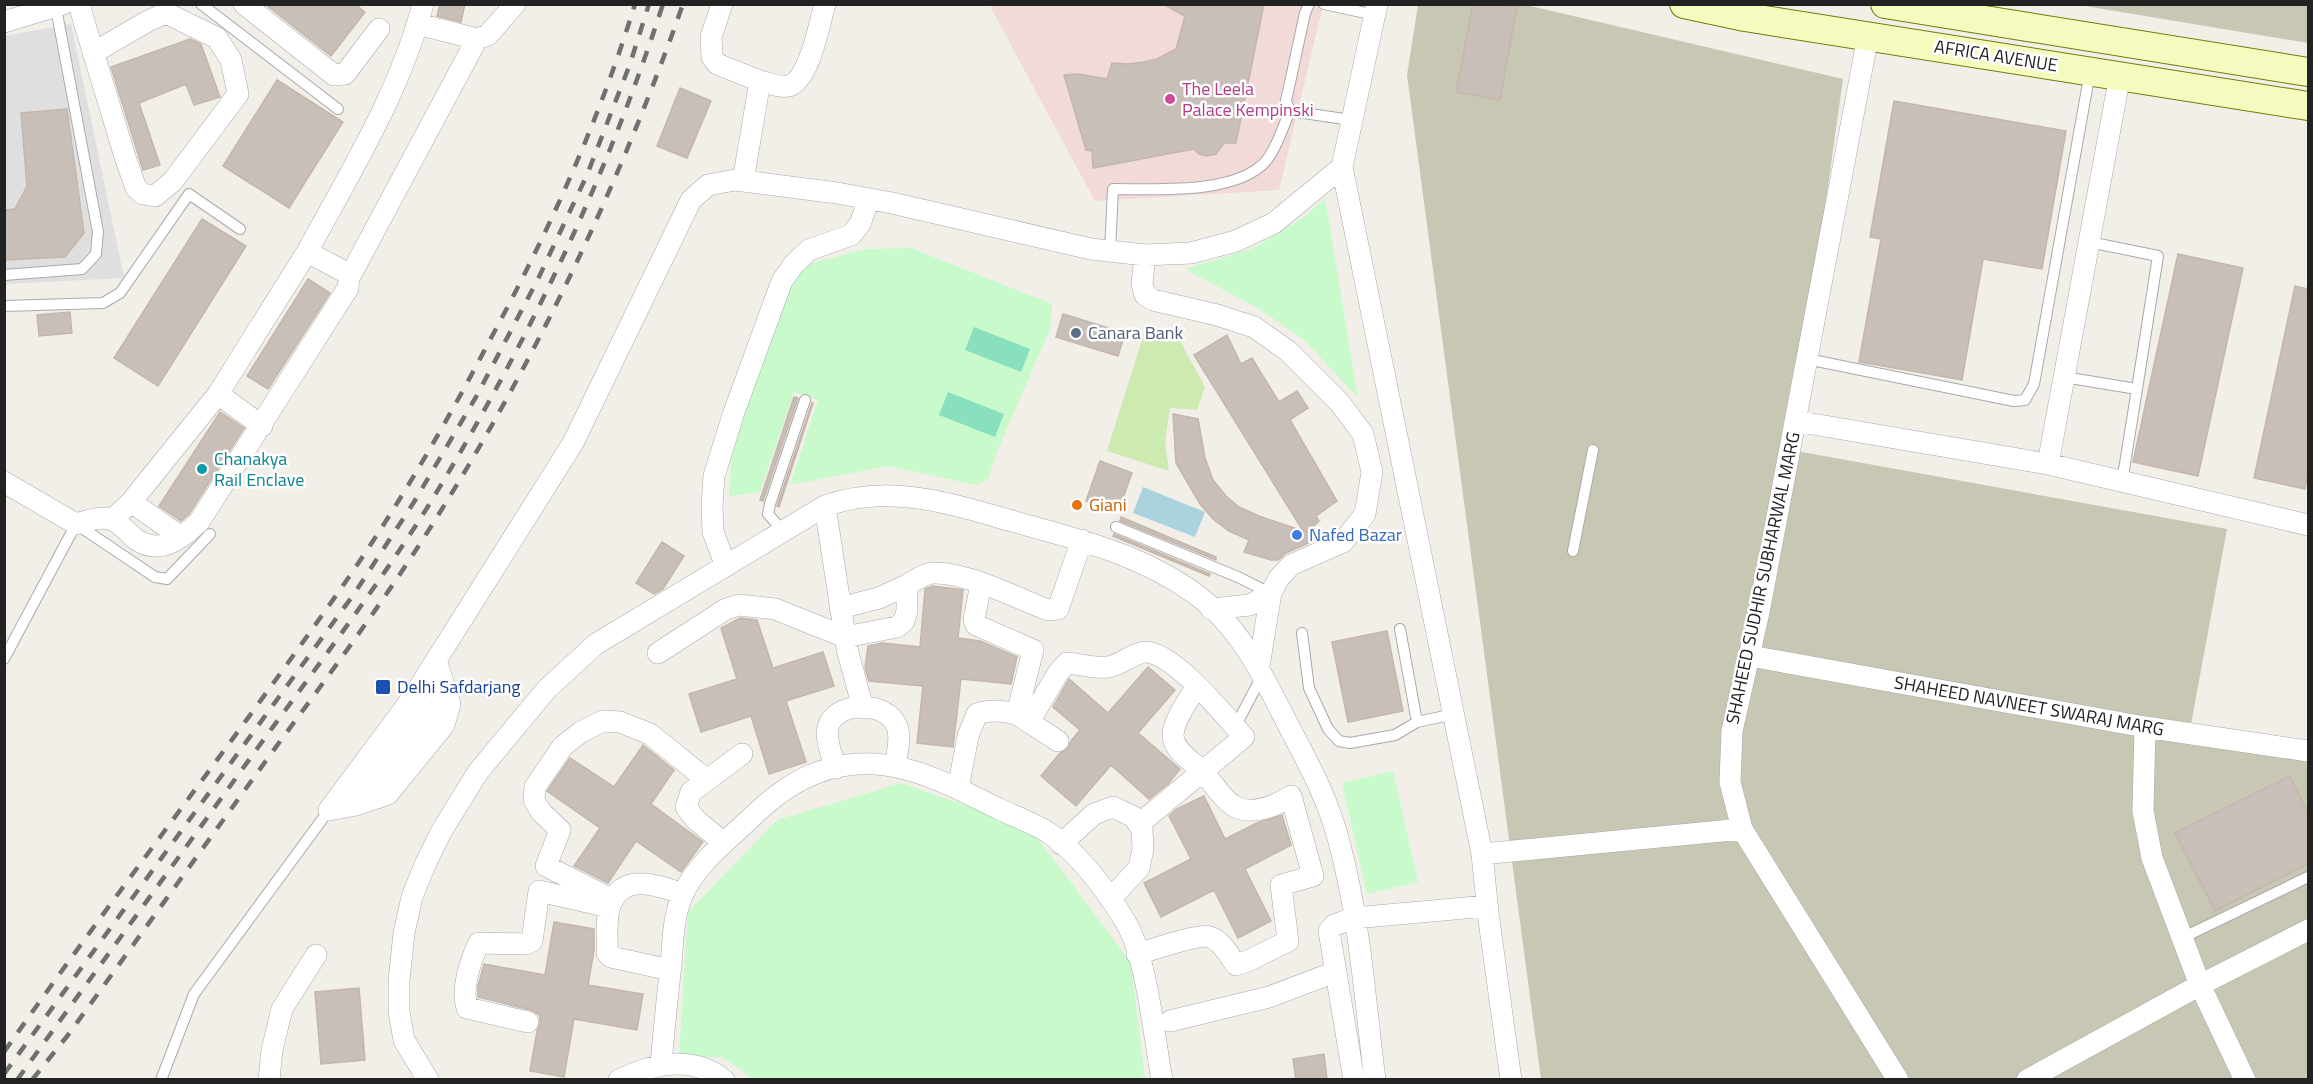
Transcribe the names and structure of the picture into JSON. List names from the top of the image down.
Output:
{
  "streets": {
    "main road": ["AFRICA AVENUE"],
    "street": ["SHAHEED SUDHIR SUBHARWAL MARG", "SHAHEED NAVNEET SWARAJ MARG"]
  },
  "crossings": [
    ["AFRICA AVENUE", "SHAHEED SUDHIR SUBHARWAL MARG"],
    ["SHAHEED SUDHIR SUBHARWAL MARG", "SHAHEED NAVNEET SWARAJ MARG"]
  ],
  "places": {
    "other": [
      "The Leela Palace Kempinski",
      "Canara Bank",
      "Chanakya Rail Enclave",
      "Giani",
      "Nafed Bazar"
    ],
    "transit": ["Delhi Safdarjang"]
  }
}
